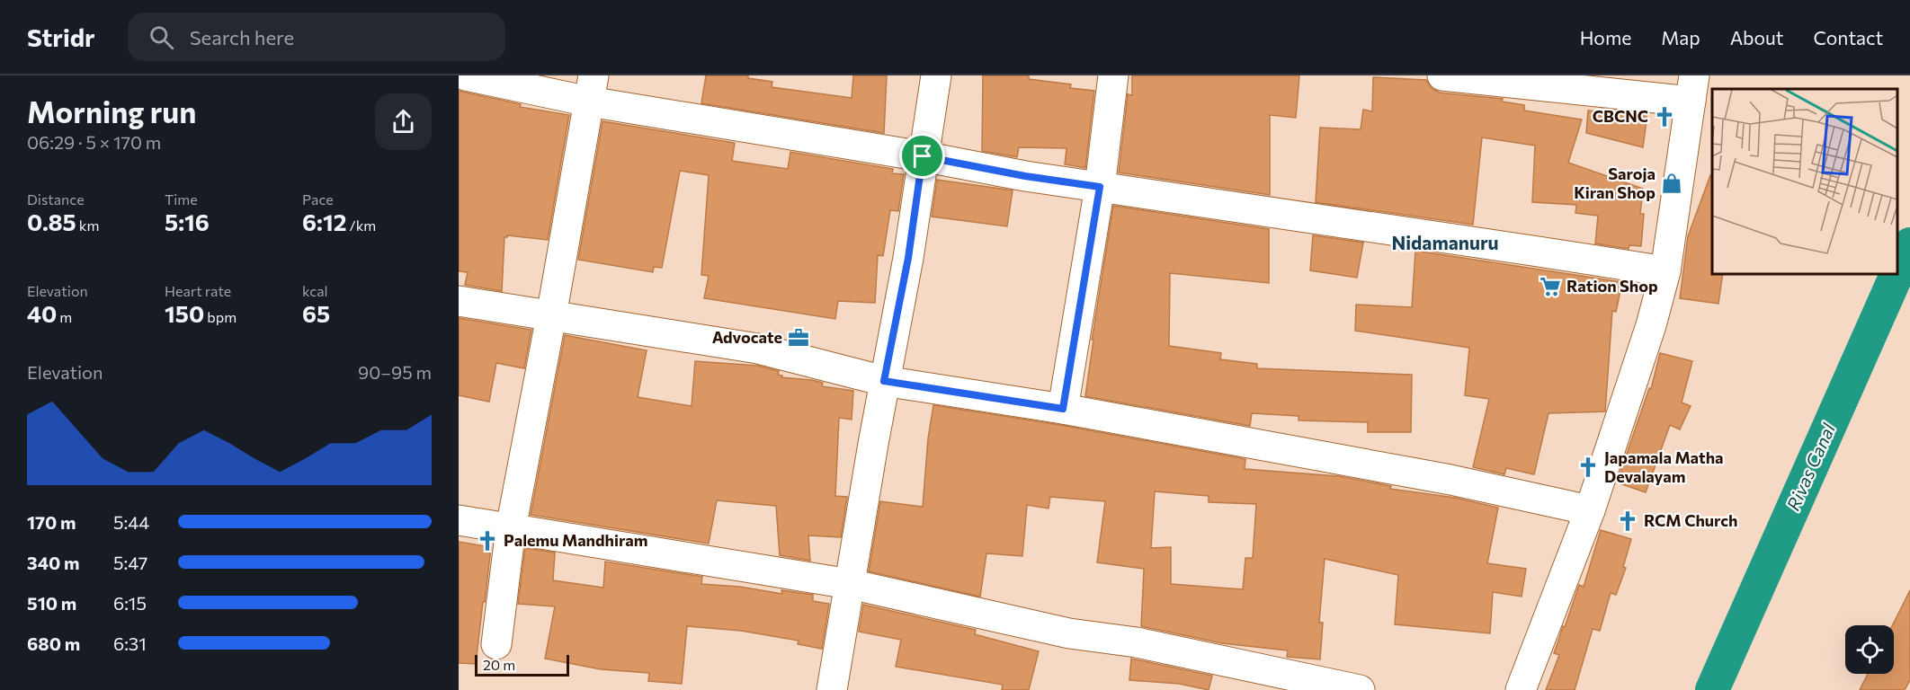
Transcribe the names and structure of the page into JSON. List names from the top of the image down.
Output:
{
  "districts": ["Nidamanuru"],
  "water": ["Rivas Canal"],
  "places": {
    "church": [
      "CBCNC",
      "Japamala Matha Devalayam",
      "RCM Church",
      "Palemu Mandhiram"
    ],
    "shop": ["Saroja Kiran Shop"],
    "supermarket": ["Ration Shop"],
    "office": ["Advocate"]
  },
  "scale_bar": "20 m",
  "page": {
    "header": "Stridr",
    "search": "Search here",
    "nav": [
      "Home",
      "Map",
      "About",
      "Contact"
    ],
    "heading": ["Morning run", "06:29 · 5 × 170 m"],
    "stats": [
      ["Distance", "0.85 km"],
      ["Time", "5:16"],
      ["Pace", "6:12 /km"],
      ["Elevation", "40 m"],
      ["Heart rate", "150 bpm"],
      ["kcal", "65"]
    ],
    "chart": ["Elevation", "90–95 m"],
    "list": [
      {
        "name": "170 m",
        "note": "5:44"
      },
      {
        "name": "340 m",
        "note": "5:47"
      },
      {
        "name": "510 m",
        "note": "6:15"
      },
      {
        "name": "680 m",
        "note": "6:31"
      }
    ],
    "scale": "20 m"
  }
}
